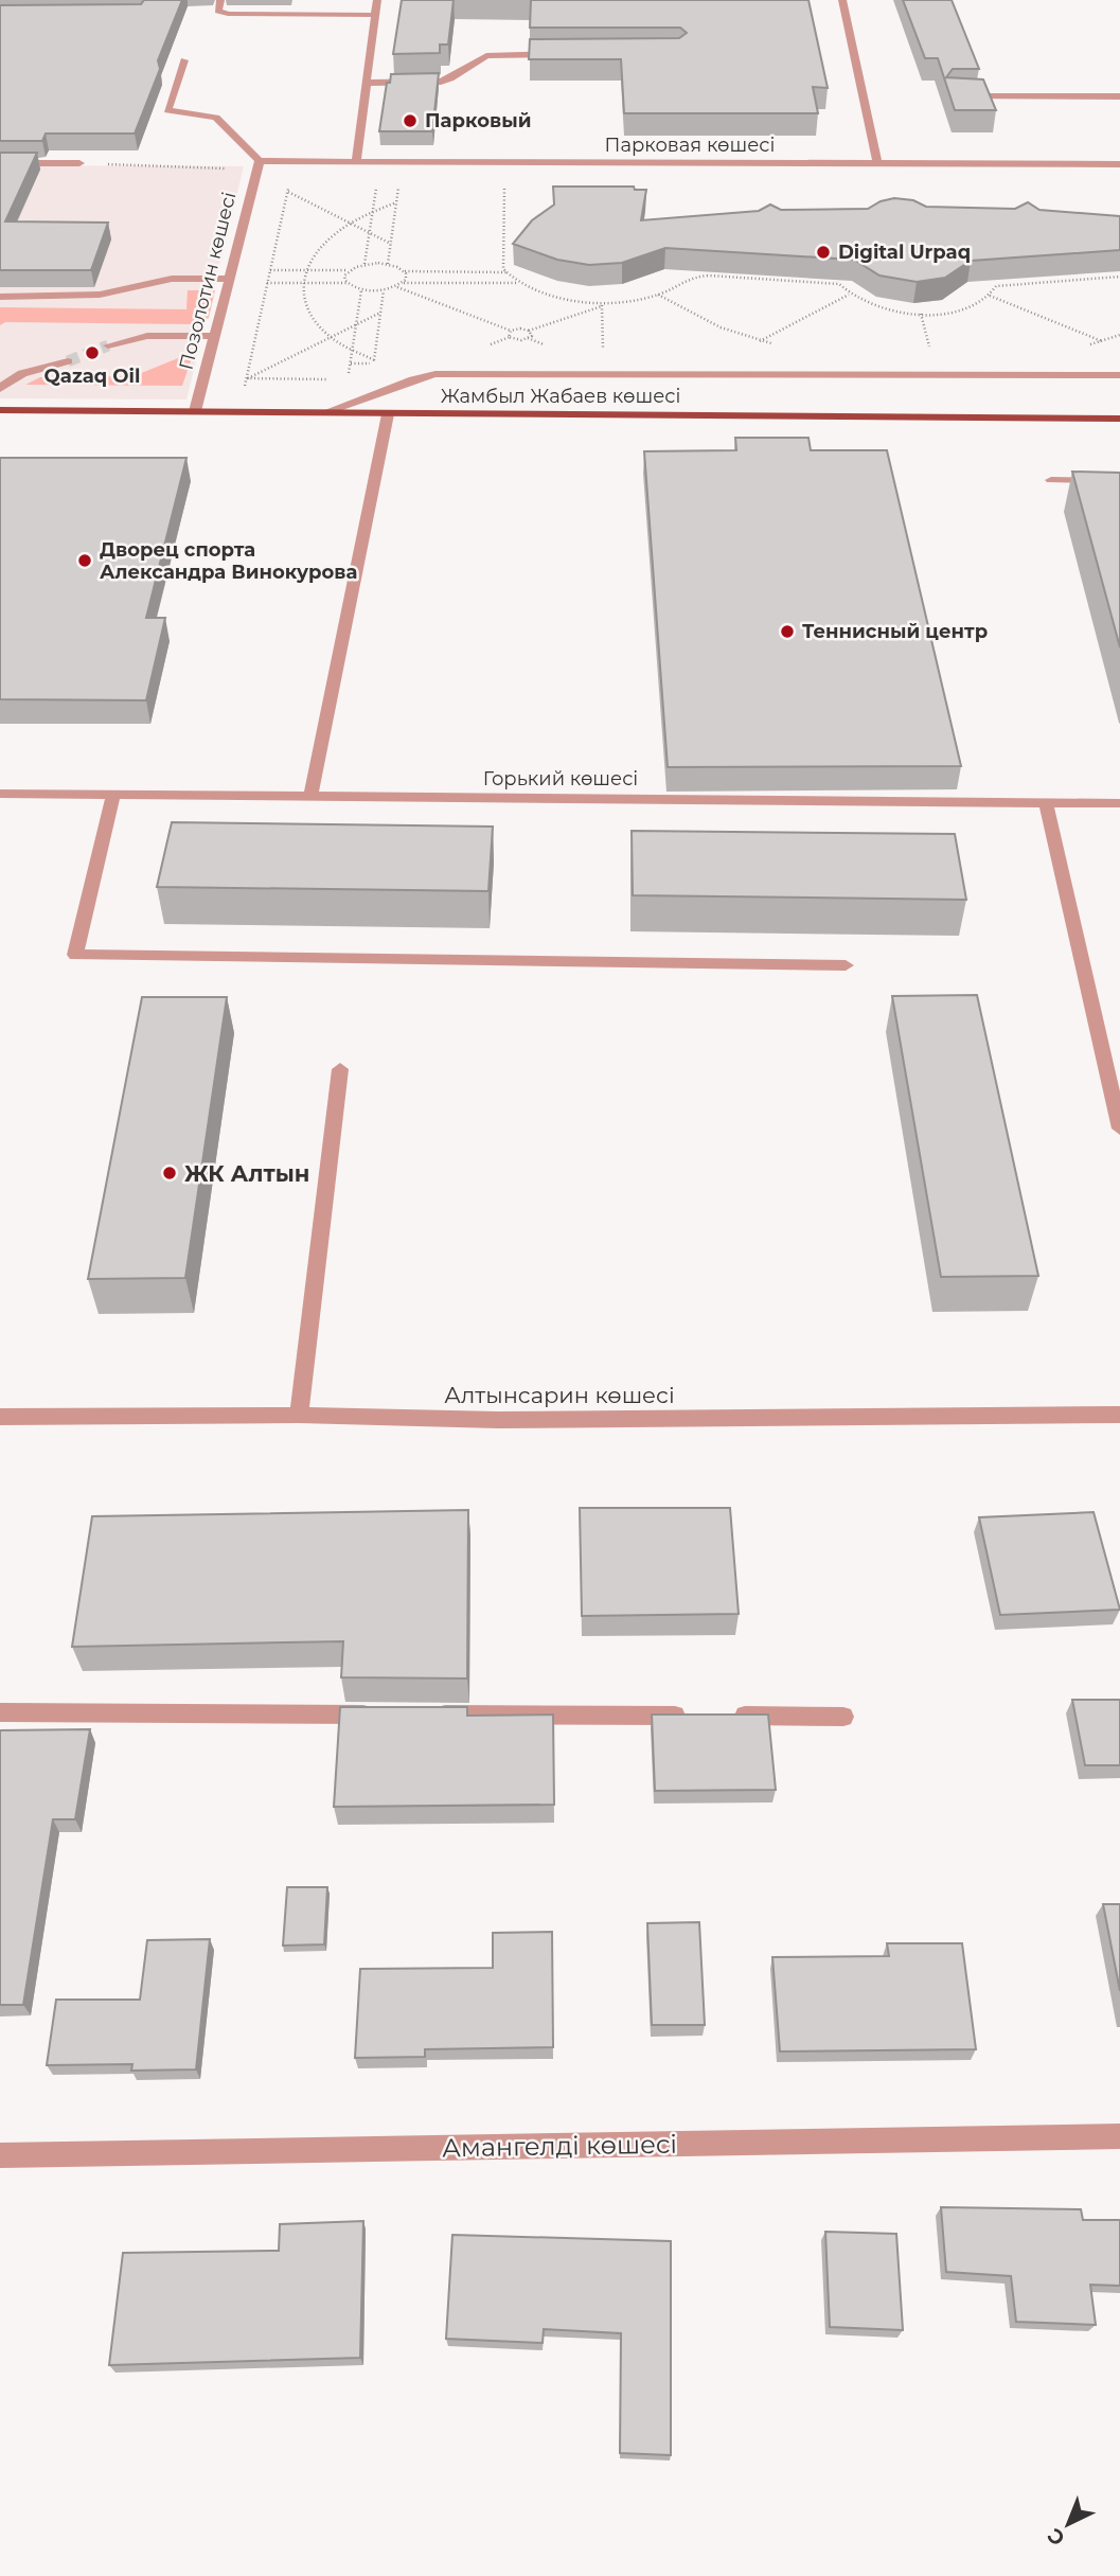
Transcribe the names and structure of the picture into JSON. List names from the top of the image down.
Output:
{
  "streets": {
    "main road": ["Жамбыл Жабаев көшесі"],
    "street": [
      "Парковая көшесі",
      "Позолотин көшесі",
      "Горький көшесі",
      "Алтынсарин көшесі",
      "Амангелді көшесі"
    ]
  },
  "crossings": [
    ["Парковая көшесі", "Позолотин көшесі"],
    ["Позолотин көшесі", "Жамбыл Жабаев көшесі"]
  ],
  "places": [
    "Парковый",
    "Digital Urpaq",
    "Qazaq Oil",
    "Дворец спорта Александра Винокурова",
    "Теннисный центр",
    "ЖК Алтын"
  ],
  "north": "bottom left"
}
